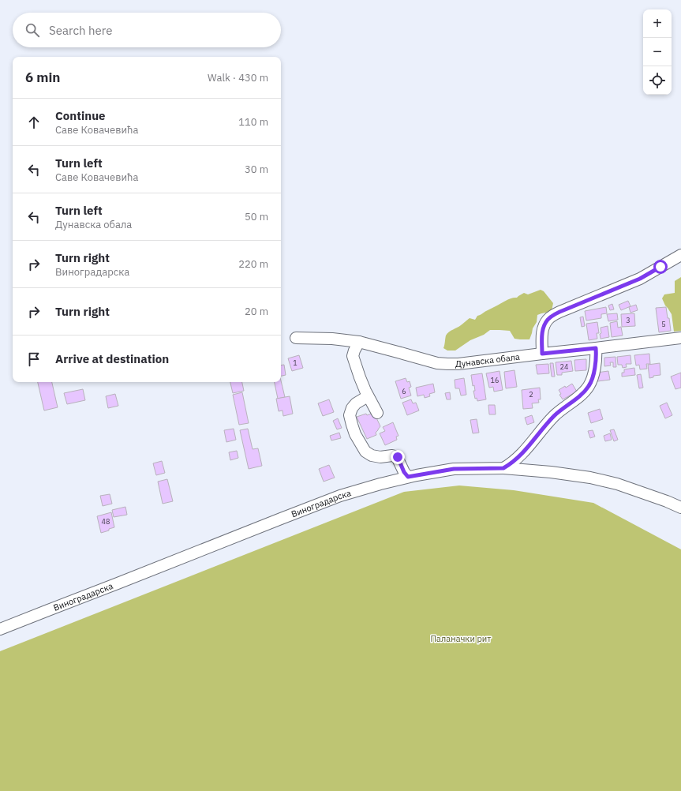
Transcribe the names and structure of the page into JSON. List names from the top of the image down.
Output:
{
  "streets": {
    "street": ["Дунавска обала", "Виноградарска"]
  },
  "parks": ["Паланачки рит"],
  "house_numbers": [
    "3",
    "5",
    "1",
    "24",
    "16",
    "6",
    "2",
    "48"
  ],
  "page": {
    "map_buttons": ["+", "−"],
    "search": "Search here",
    "heading": ["6 min", "Walk · 430 m"],
    "list": [
      ["Continue", "Саве Ковачевића", "110 m"],
      ["Turn left", "Саве Ковачевића", "30 m"],
      ["Turn left", "Дунавска обала", "50 m"],
      ["Turn right", "Виноградарска", "220 m"],
      ["Turn right", "20 m"],
      "Arrive at destination"
    ]
  }
}
